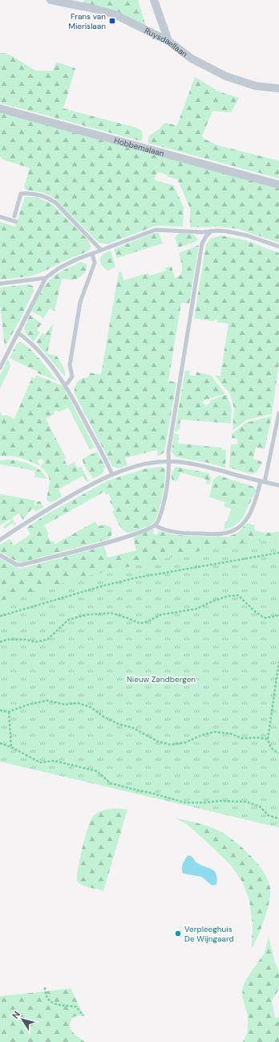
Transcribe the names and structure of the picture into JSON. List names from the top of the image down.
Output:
{
  "streets": {
    "street": ["Ruysdaellaan", "Hobbemalaan"]
  },
  "parks": ["Nieuw Zandbergen"],
  "places": {
    "transit": ["Frans van Mierislaan"],
    "other": ["Verpleeghuis De Wijngaard"]
  },
  "north": "top left"
}
